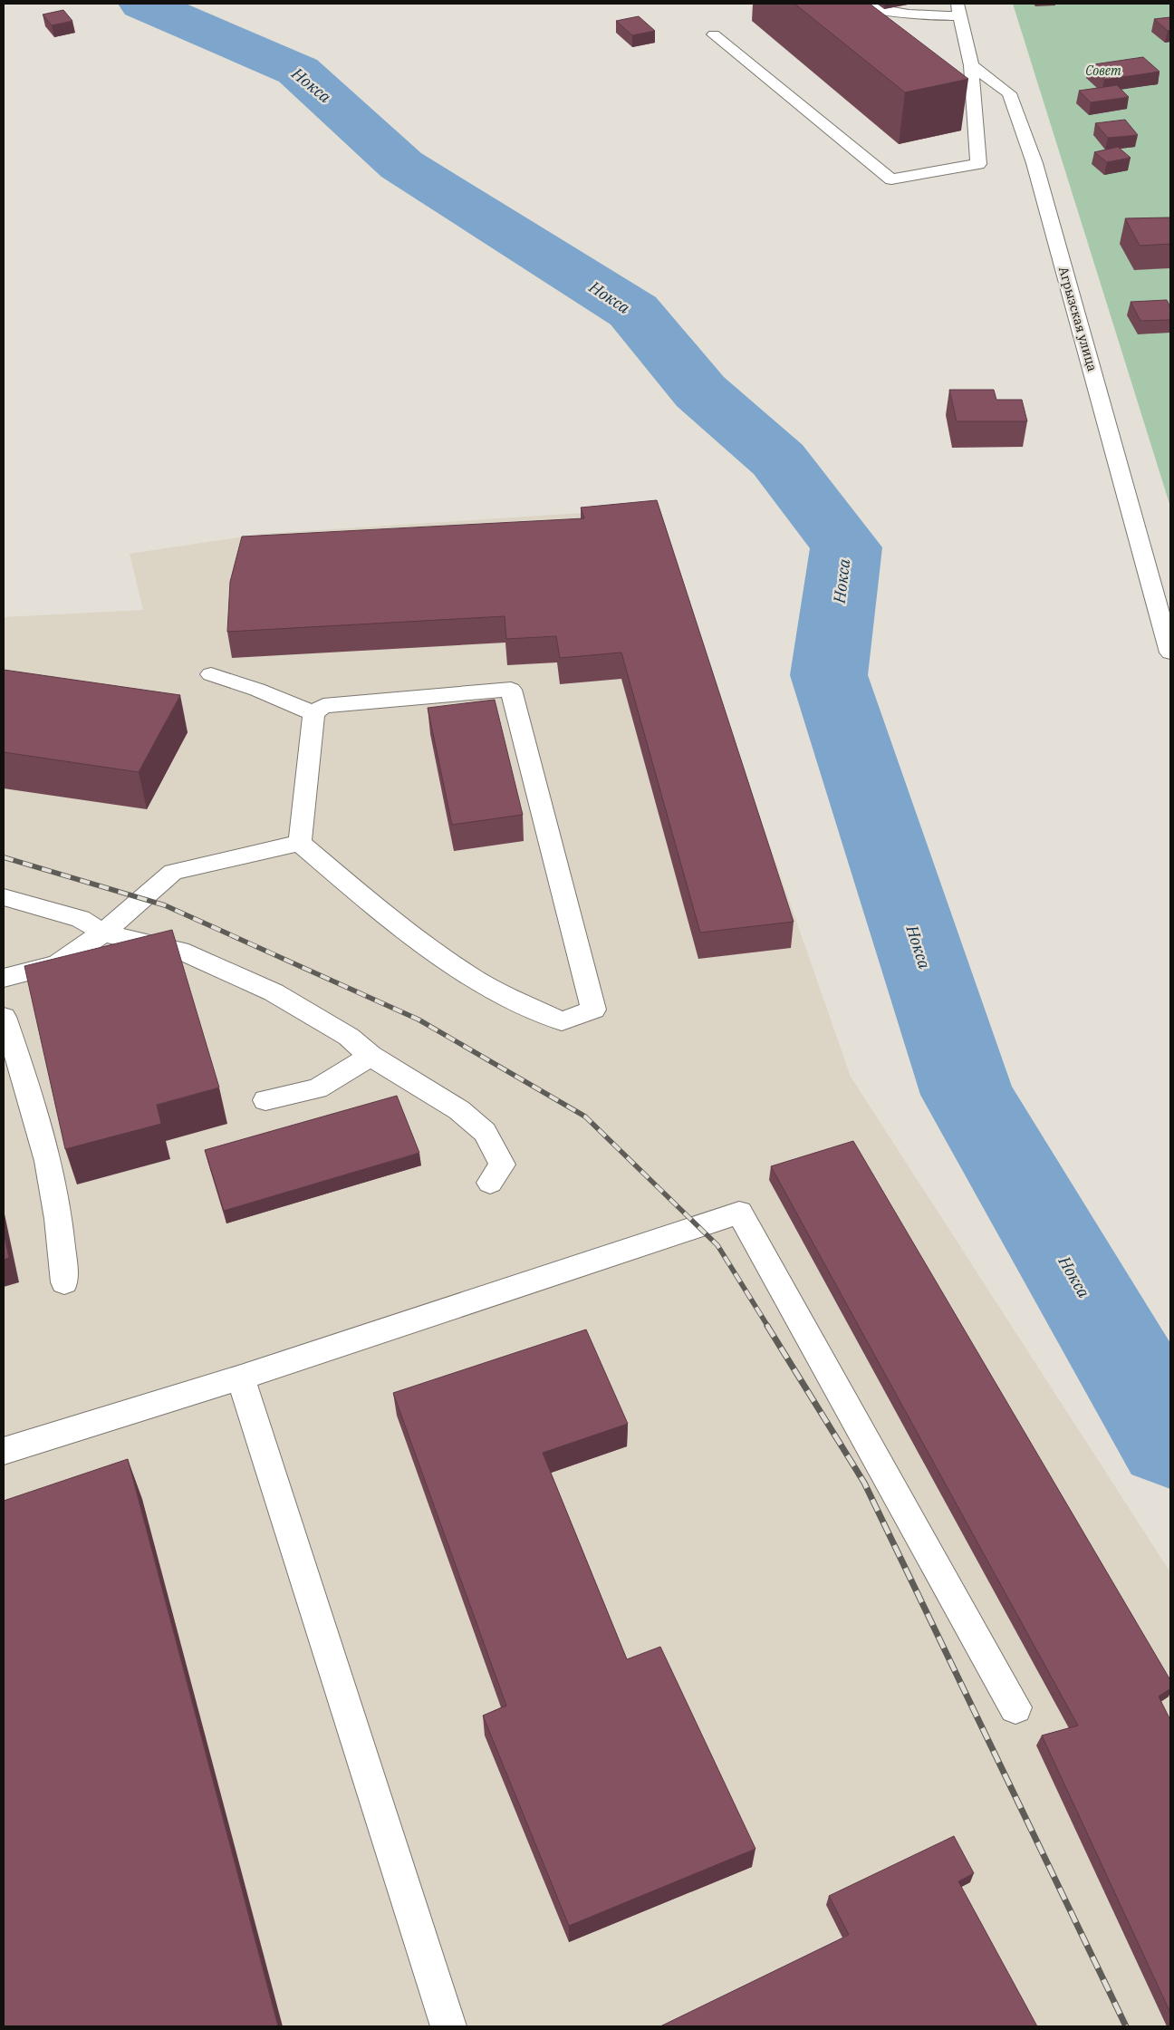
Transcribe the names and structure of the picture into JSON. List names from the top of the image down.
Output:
{
  "streets": {
    "street": ["Агрызская улица"]
  },
  "water": ["Нокса"],
  "parks": ["Совет"]
}
